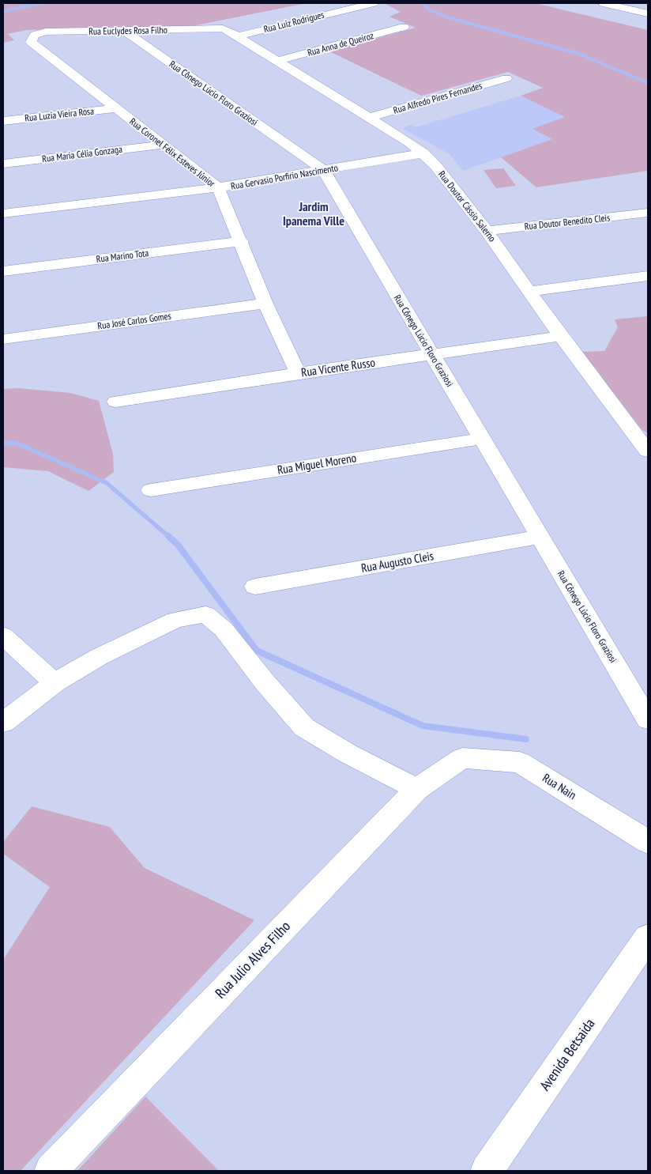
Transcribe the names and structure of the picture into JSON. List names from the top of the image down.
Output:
{
  "streets": {
    "street": [
      "Rua Luiz Rodrigues",
      "Rua Euclydes Rosa Filho",
      "Rua Anna de Queiroz",
      "Rua Cônego Lúcio Floro Graziosi",
      "Rua Alfredo Pires Fernandes",
      "Rua Luzia Vieira Rosa",
      "Rua Coronel Félix Esteves Júnior",
      "Rua Maria Célia Gonzaga",
      "Rua Gervasio Porfirio Nascimento",
      "Rua Doutor Cássio Salerno",
      "Rua Doutor Benedito Cleis",
      "Rua Marino Tota",
      "Rua José Carlos Gomes",
      "Rua Vicente Russo",
      "Rua Miguel Moreno",
      "Rua Augusto Cleis",
      "Rua Nain",
      "Rua Julio Alves Filho",
      "Avenida Betsaida"
    ]
  },
  "crossings": [
    ["Rua Luiz Rodrigues", "Rua Doutor Cássio Salerno"],
    ["Rua Euclydes Rosa Filho", "Rua Cônego Lúcio Floro Graziosi"],
    ["Rua Euclydes Rosa Filho", "Rua Coronel Félix Esteves Júnior"],
    ["Rua Euclydes Rosa Filho", "Rua Doutor Cássio Salerno"],
    ["Rua Anna de Queiroz", "Rua Doutor Cássio Salerno"],
    ["Rua Cônego Lúcio Floro Graziosi", "Rua Gervasio Porfirio Nascimento"],
    ["Rua Cônego Lúcio Floro Graziosi", "Rua Vicente Russo"],
    ["Rua Cônego Lúcio Floro Graziosi", "Rua Miguel Moreno"],
    ["Rua Cônego Lúcio Floro Graziosi", "Rua Augusto Cleis"],
    ["Rua Alfredo Pires Fernandes", "Rua Doutor Cássio Salerno"],
    ["Rua Luzia Vieira Rosa", "Rua Coronel Félix Esteves Júnior"],
    ["Rua Coronel Félix Esteves Júnior", "Rua Maria Célia Gonzaga"],
    ["Rua Coronel Félix Esteves Júnior", "Rua Gervasio Porfirio Nascimento"],
    ["Rua Coronel Félix Esteves Júnior", "Rua Marino Tota"],
    ["Rua Coronel Félix Esteves Júnior", "Rua José Carlos Gomes"],
    ["Rua Coronel Félix Esteves Júnior", "Rua Vicente Russo"],
    ["Rua Gervasio Porfirio Nascimento", "Rua Doutor Cássio Salerno"],
    ["Rua Doutor Cássio Salerno", "Rua Doutor Benedito Cleis"],
    ["Rua Doutor Cássio Salerno", "Rua Vicente Russo"],
    ["Rua Nain", "Rua Julio Alves Filho"]
  ],
  "districts": ["Jardim Ipanema Ville"]
}
